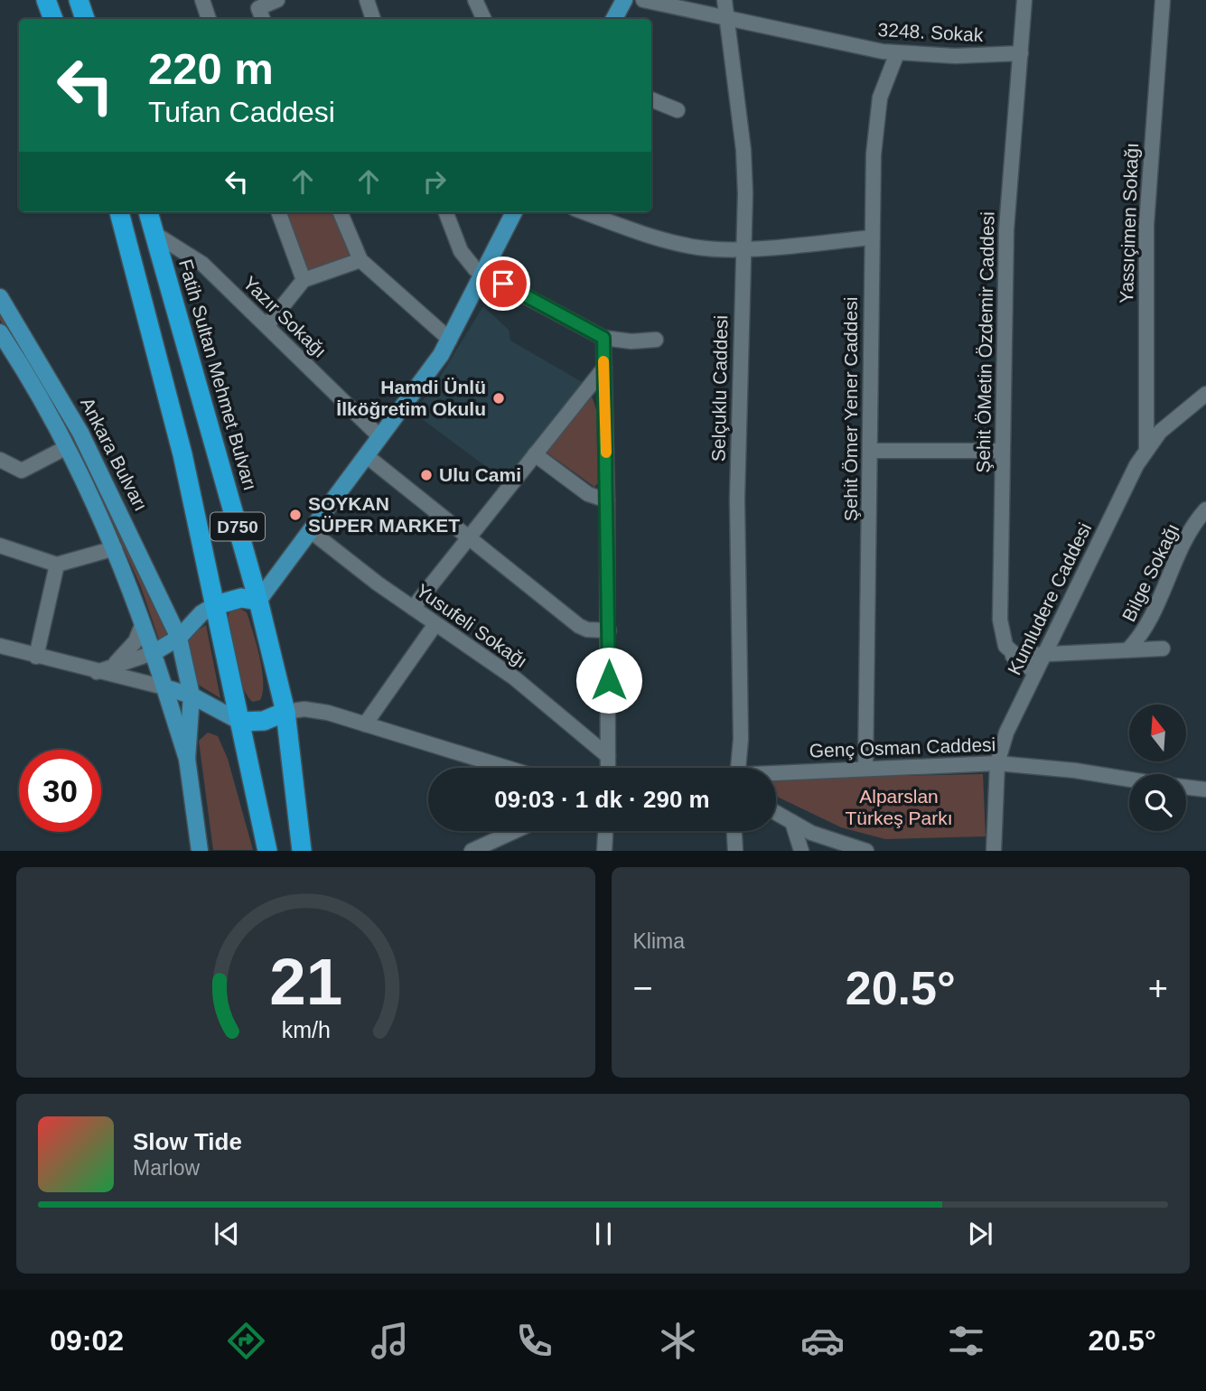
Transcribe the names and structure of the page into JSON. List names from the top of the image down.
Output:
{
  "streets": {
    "highway": ["Fatih Sultan Mehmet Bulvarı", "D750"],
    "main road": ["Ankara Bulvarı"],
    "street": [
      "3248. Sokak",
      "Yassıçimen Sokağı",
      "Yazır Sokağı",
      "Şehit ÖMetin Özdemir Caddesi",
      "Selçuklu Caddesi",
      "Şehit Ömer Yener Caddesi",
      "Bilge Sokağı",
      "Kumludere Caddesi",
      "Yusufeli Sokağı",
      "Genç Osman Caddesi"
    ]
  },
  "crossings": [
    ["3248. Sokak", "Şehit ÖMetin Özdemir Caddesi"],
    ["3248. Sokak", "Selçuklu Caddesi"],
    ["3248. Sokak", "Şehit Ömer Yener Caddesi"],
    ["Yassıçimen Sokağı", "Kumludere Caddesi"],
    ["Yazır Sokağı", "Fatih Sultan Mehmet Bulvarı"],
    ["Şehit Ömer Yener Caddesi", "Genç Osman Caddesi"],
    ["Kumludere Caddesi", "Genç Osman Caddesi"]
  ],
  "parks": ["Alparslan Türkeş Parkı"],
  "places": ["Hamdi Ünlü İlköğretim Okulu", "Ulu Cami", "SOYKAN SÜPER MARKET"],
  "north": "top",
  "page": {
    "turn": ["220 m", "Tufan Caddesi"],
    "limit": "30",
    "trip": "09:03 · 1 dk · 290 m",
    "tile": "Klima",
    "heat": ["−", "20.5°", "+"],
    "song": ["Slow Tide", "Marlow"],
    "tabs": ["09:02", "20.5°"],
    "gauge": ["21", "km/h"]
  }
}
